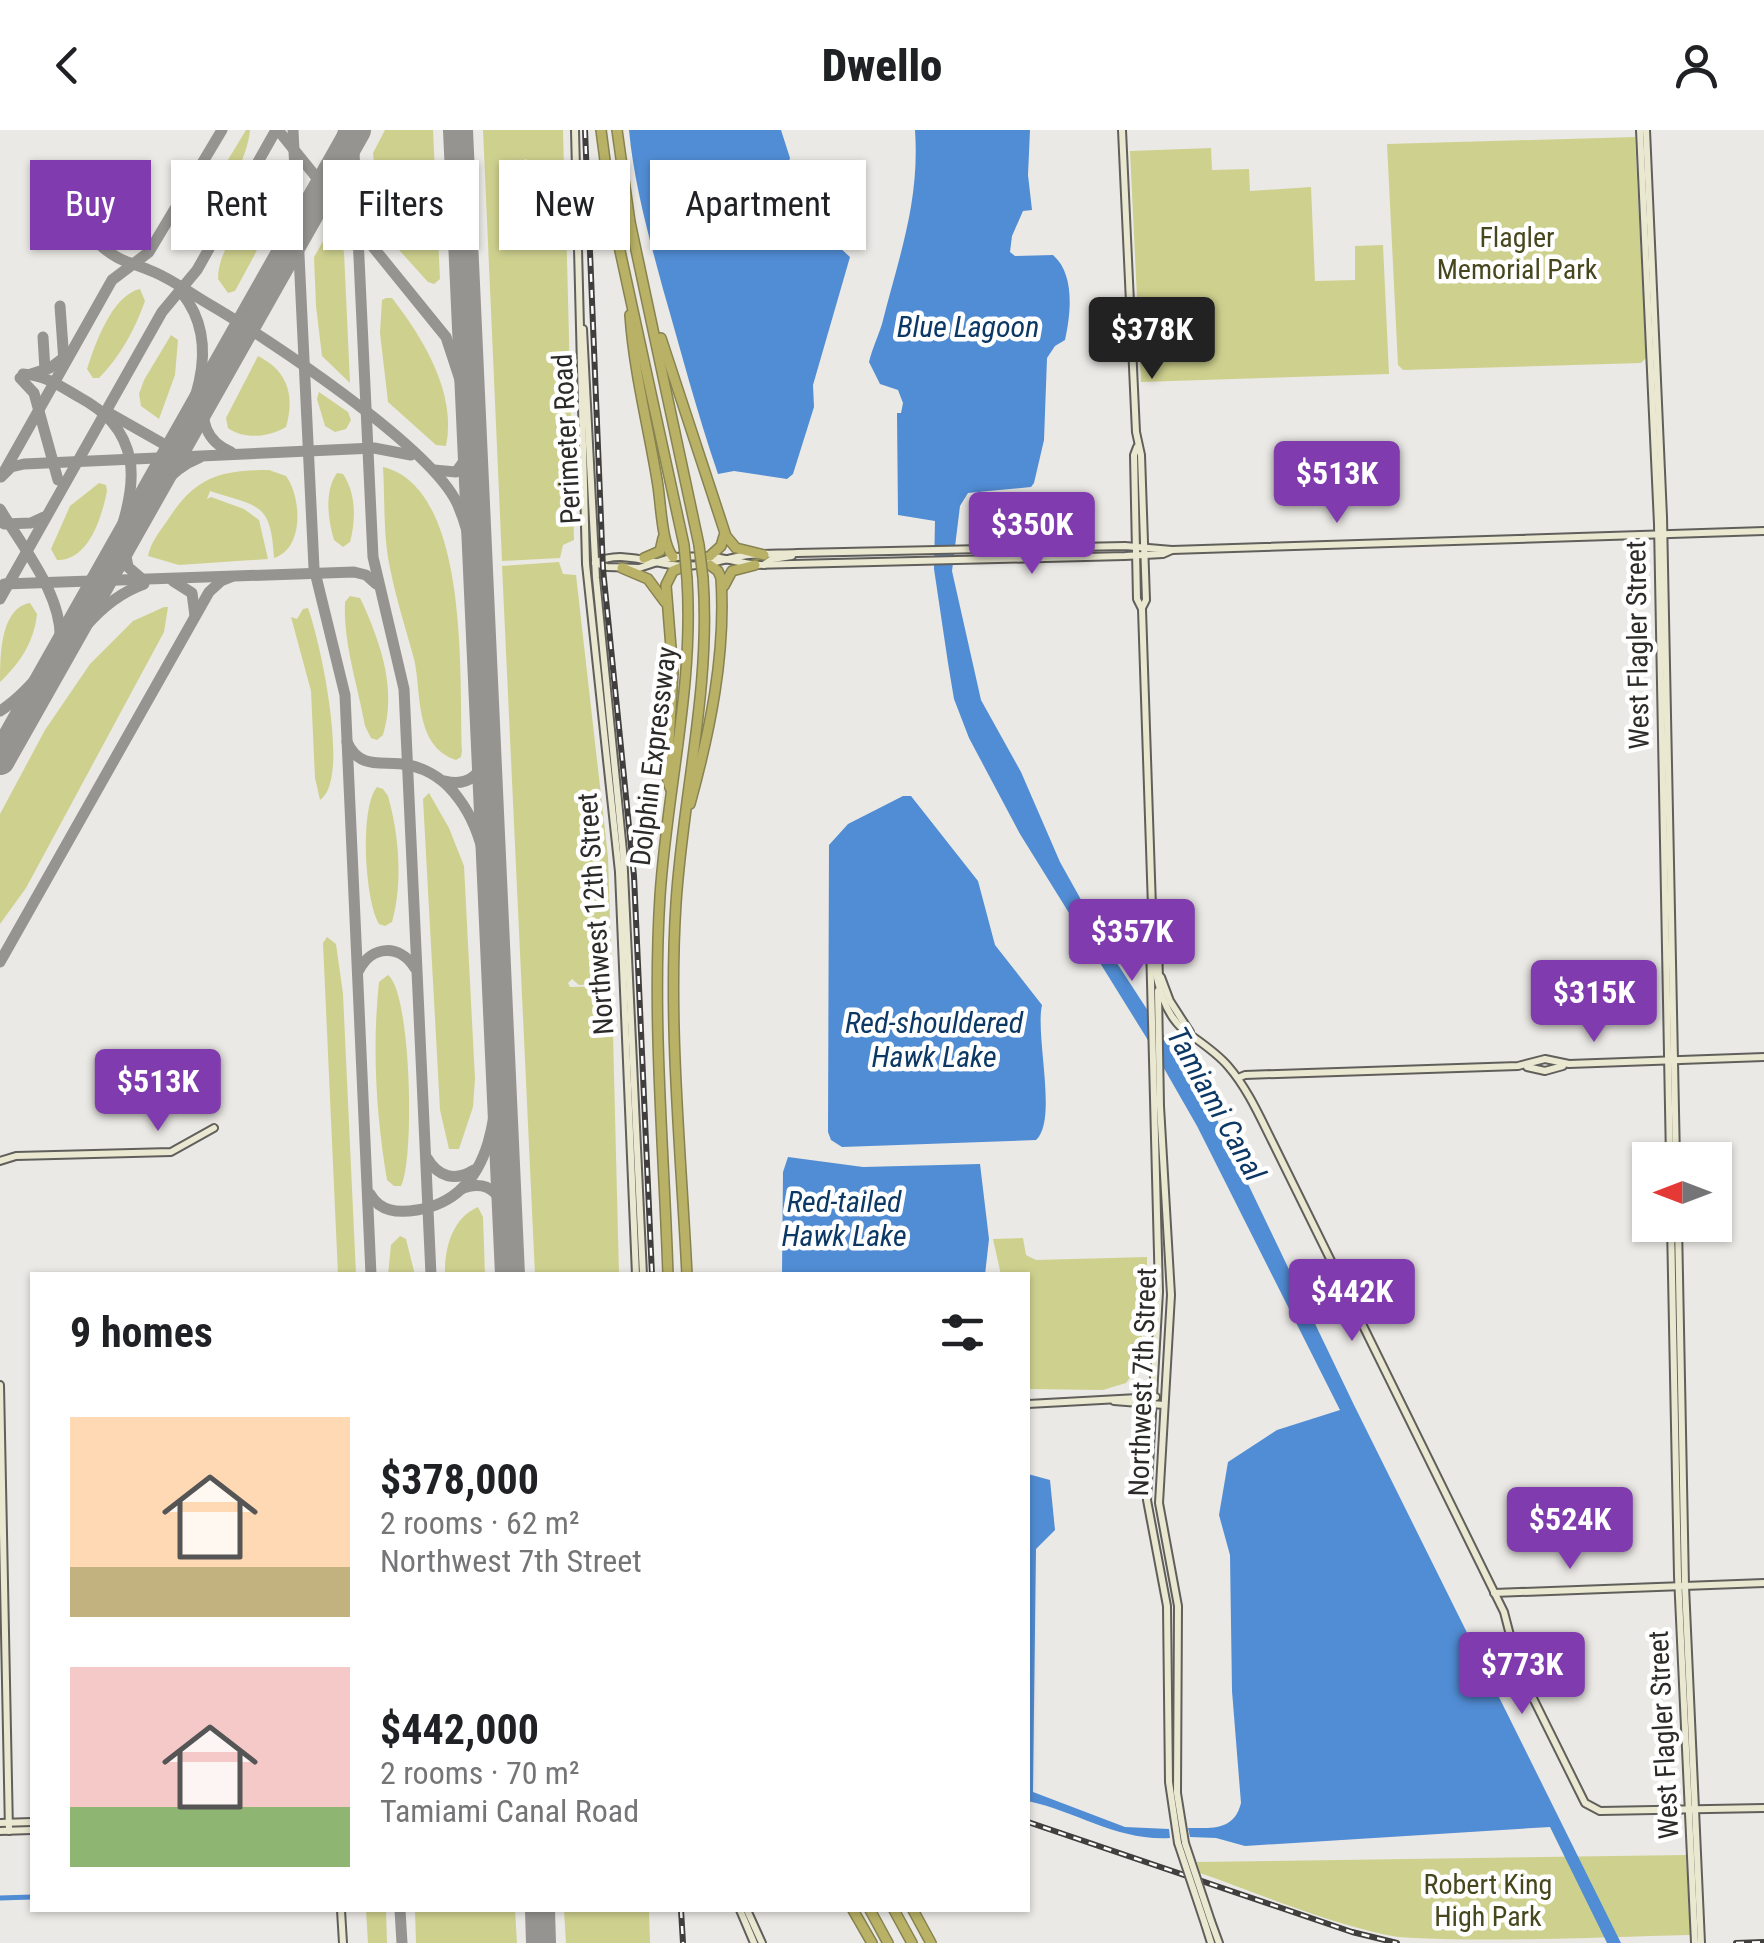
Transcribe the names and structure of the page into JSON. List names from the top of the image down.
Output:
{
  "streets": {
    "highway": ["Dolphin Expressway"],
    "main road": [
      "Perimeter Road",
      "West Flagler Street",
      "Northwest 12th Street",
      "Northwest 7th Street"
    ]
  },
  "crossings": [
    ["Perimeter Road", "Northwest 12th Street"]
  ],
  "water": [
    "Blue Lagoon",
    "Red-shouldered Hawk Lake",
    "Tamiami Canal",
    "Red-tailed Hawk Lake"
  ],
  "parks": ["Flagler Memorial Park", "Robert King High Park"],
  "north": "left",
  "page": {
    "header": "Dwello",
    "chip": [
      "Buy",
      "Rent",
      "Filters",
      "New",
      "Apartment"
    ],
    "price": [
      "$378K",
      "$513K",
      "$350K",
      "$357K",
      "$315K",
      "$513K",
      "$442K",
      "$524K",
      "$773K"
    ],
    "heading": "9 homes",
    "list": [
      {
        "name": "$378,000",
        "note": "2 rooms · 62 m² · Northwest 7th Street"
      },
      {
        "name": "$442,000",
        "note": "2 rooms · 70 m² · Tamiami Canal Road"
      }
    ]
  }
}
